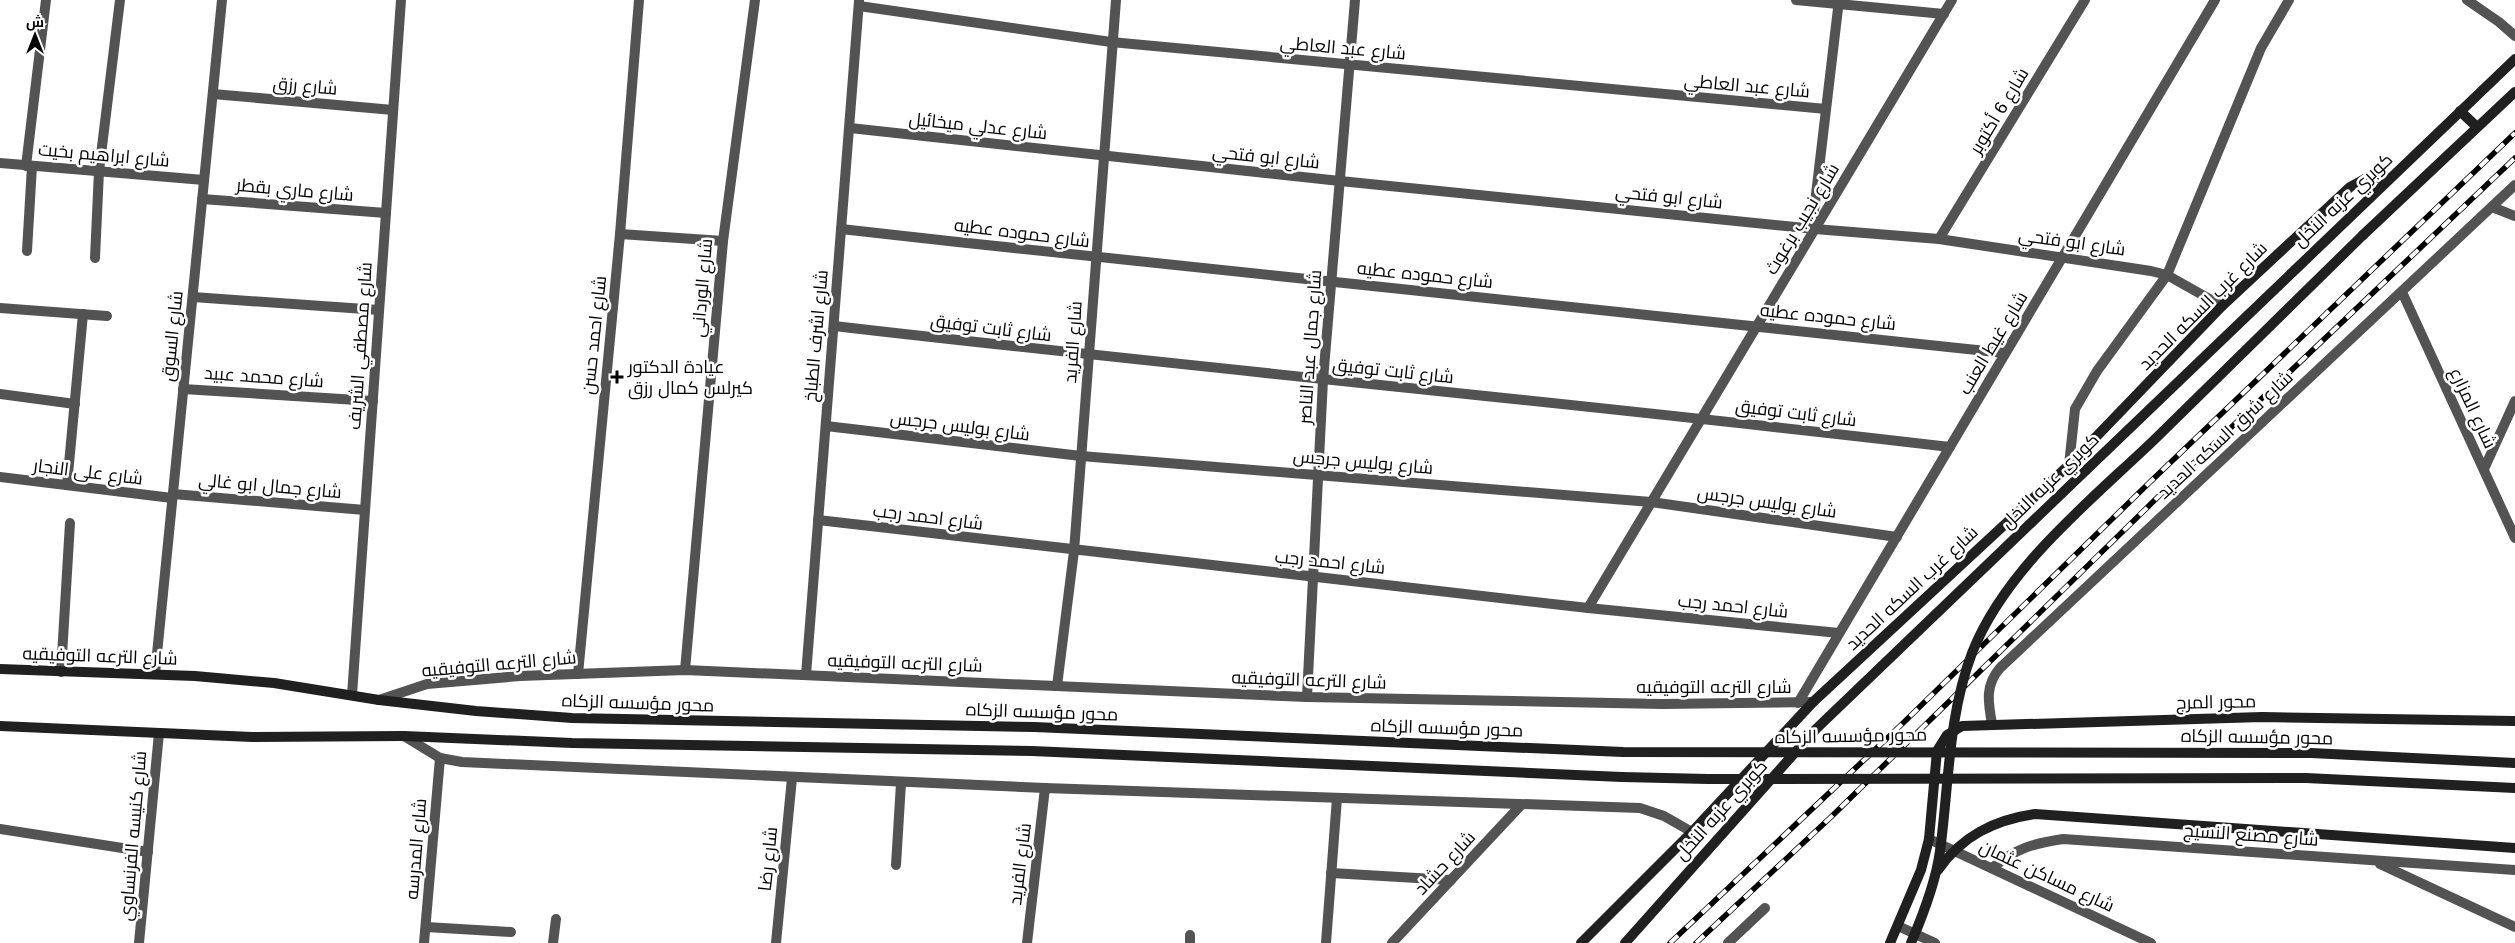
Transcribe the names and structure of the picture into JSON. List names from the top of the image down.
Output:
{
  "streets": {
    "main road": [
      "كوبري عزبه النخل",
      "شارع غرب السكه الحديد",
      "شارع الترعه التوفيقيه",
      "محور المرج",
      "محور مؤسسه الزكاه"
    ],
    "street": [
      "شارع عبد العاطي",
      "شارع رزق",
      "شارع 6 أكتوبر",
      "شارع عدلي ميخائيل",
      "شارع ابراهيم بخيت",
      "شارع ابو فتحي",
      "شارع ماري بقطر",
      "شارع نجيب برغوث",
      "شارع حموده عطيه",
      "شارع الورداني",
      "شارع ثابت توفيق",
      "شارع احمد حسن",
      "شارع السوق",
      "شارع اشرف الطباخ",
      "شارع الفريد",
      "شارع غيط العنب",
      "شارع مصطفي الشريف",
      "شارع جمال عبد الناصر",
      "شارع محمد عبيد",
      "شارع المزارع",
      "شارع بوليس جرجس",
      "شارع شرق السكه الحديد",
      "شارع على النجار",
      "شارع جمال ابو غالي",
      "شارع احمد رجب",
      "شارع مصنع النسيج",
      "شارع كنيسه الفرنساوي",
      "شارع المدرسه",
      "شارع رضا",
      "شارع حشاد",
      "شارع مساكن عثمان"
    ]
  },
  "crossings": [
    ["شارع عبد العاطي", "شارع اشرف الطباخ"],
    ["شارع عبد العاطي", "شارع الفريد"],
    ["شارع عبد العاطي", "شارع جمال عبد الناصر"],
    ["شارع رزق", "شارع السوق"],
    ["شارع رزق", "شارع مصطفي الشريف"],
    ["شارع 6 أكتوبر", "شارع ابو فتحي"],
    ["شارع عدلي ميخائيل", "شارع ابو فتحي"],
    ["شارع عدلي ميخائيل", "شارع اشرف الطباخ"],
    ["شارع عدلي ميخائيل", "شارع الفريد"],
    ["شارع ابراهيم بخيت", "شارع السوق"],
    ["شارع ابو فتحي", "شارع نجيب برغوث"],
    ["شارع ابو فتحي", "شارع غرب السكه الحديد"],
    ["شارع ابو فتحي", "شارع الفريد"],
    ["شارع ابو فتحي", "شارع غيط العنب"],
    ["شارع ابو فتحي", "شارع جمال عبد الناصر"],
    ["شارع ماري بقطر", "شارع السوق"],
    ["شارع ماري بقطر", "شارع مصطفي الشريف"],
    ["كوبري عزبه النخل", "شارع غرب السكه الحديد"],
    ["شارع نجيب برغوث", "شارع حموده عطيه"],
    ["شارع نجيب برغوث", "شارع ثابت توفيق"],
    ["شارع نجيب برغوث", "شارع بوليس جرجس"],
    ["شارع نجيب برغوث", "شارع احمد رجب"],
    ["شارع حموده عطيه", "شارع اشرف الطباخ"],
    ["شارع حموده عطيه", "شارع الفريد"],
    ["شارع حموده عطيه", "شارع غيط العنب"],
    ["شارع حموده عطيه", "شارع جمال عبد الناصر"],
    ["شارع الورداني", "شارع الترعه التوفيقيه"],
    ["شارع غرب السكه الحديد", "شارع الترعه التوفيقيه"],
    ["شارع ثابت توفيق", "شارع اشرف الطباخ"],
    ["شارع ثابت توفيق", "شارع الفريد"],
    ["شارع ثابت توفيق", "شارع غيط العنب"],
    ["شارع ثابت توفيق", "شارع جمال عبد الناصر"],
    ["شارع احمد حسن", "شارع الترعه التوفيقيه"],
    ["شارع السوق", "شارع محمد عبيد"],
    ["شارع السوق", "شارع على النجار"],
    ["شارع السوق", "شارع جمال ابو غالي"],
    ["شارع السوق", "شارع الترعه التوفيقيه"],
    ["شارع اشرف الطباخ", "شارع بوليس جرجس"],
    ["شارع اشرف الطباخ", "شارع احمد رجب"],
    ["شارع اشرف الطباخ", "شارع الترعه التوفيقيه"],
    ["شارع الفريد", "شارع بوليس جرجس"],
    ["شارع الفريد", "شارع احمد رجب"],
    ["شارع الفريد", "شارع الترعه التوفيقيه"],
    ["شارع غيط العنب", "شارع بوليس جرجس"],
    ["شارع غيط العنب", "شارع احمد رجب"],
    ["شارع غيط العنب", "شارع الترعه التوفيقيه"],
    ["شارع مصطفي الشريف", "شارع محمد عبيد"],
    ["شارع مصطفي الشريف", "شارع جمال ابو غالي"],
    ["شارع مصطفي الشريف", "شارع الترعه التوفيقيه"],
    ["شارع جمال عبد الناصر", "شارع بوليس جرجس"],
    ["شارع جمال عبد الناصر", "شارع احمد رجب"],
    ["شارع جمال عبد الناصر", "شارع الترعه التوفيقيه"],
    ["شارع المزارع", "شارع شرق السكه الحديد"],
    ["شارع شرق السكه الحديد", "محور المرج"],
    ["شارع على النجار", "شارع جمال ابو غالي"],
    ["شارع الترعه التوفيقيه", "محور مؤسسه الزكاه"],
    ["محور المرج", "شارع مساكن عثمان"],
    ["شارع مصنع النسيج", "شارع مساكن عثمان"]
  ],
  "places": {
    "health": ["عيادة الدكتور كيرلس كمال رزق"]
  },
  "north": "top"
}
